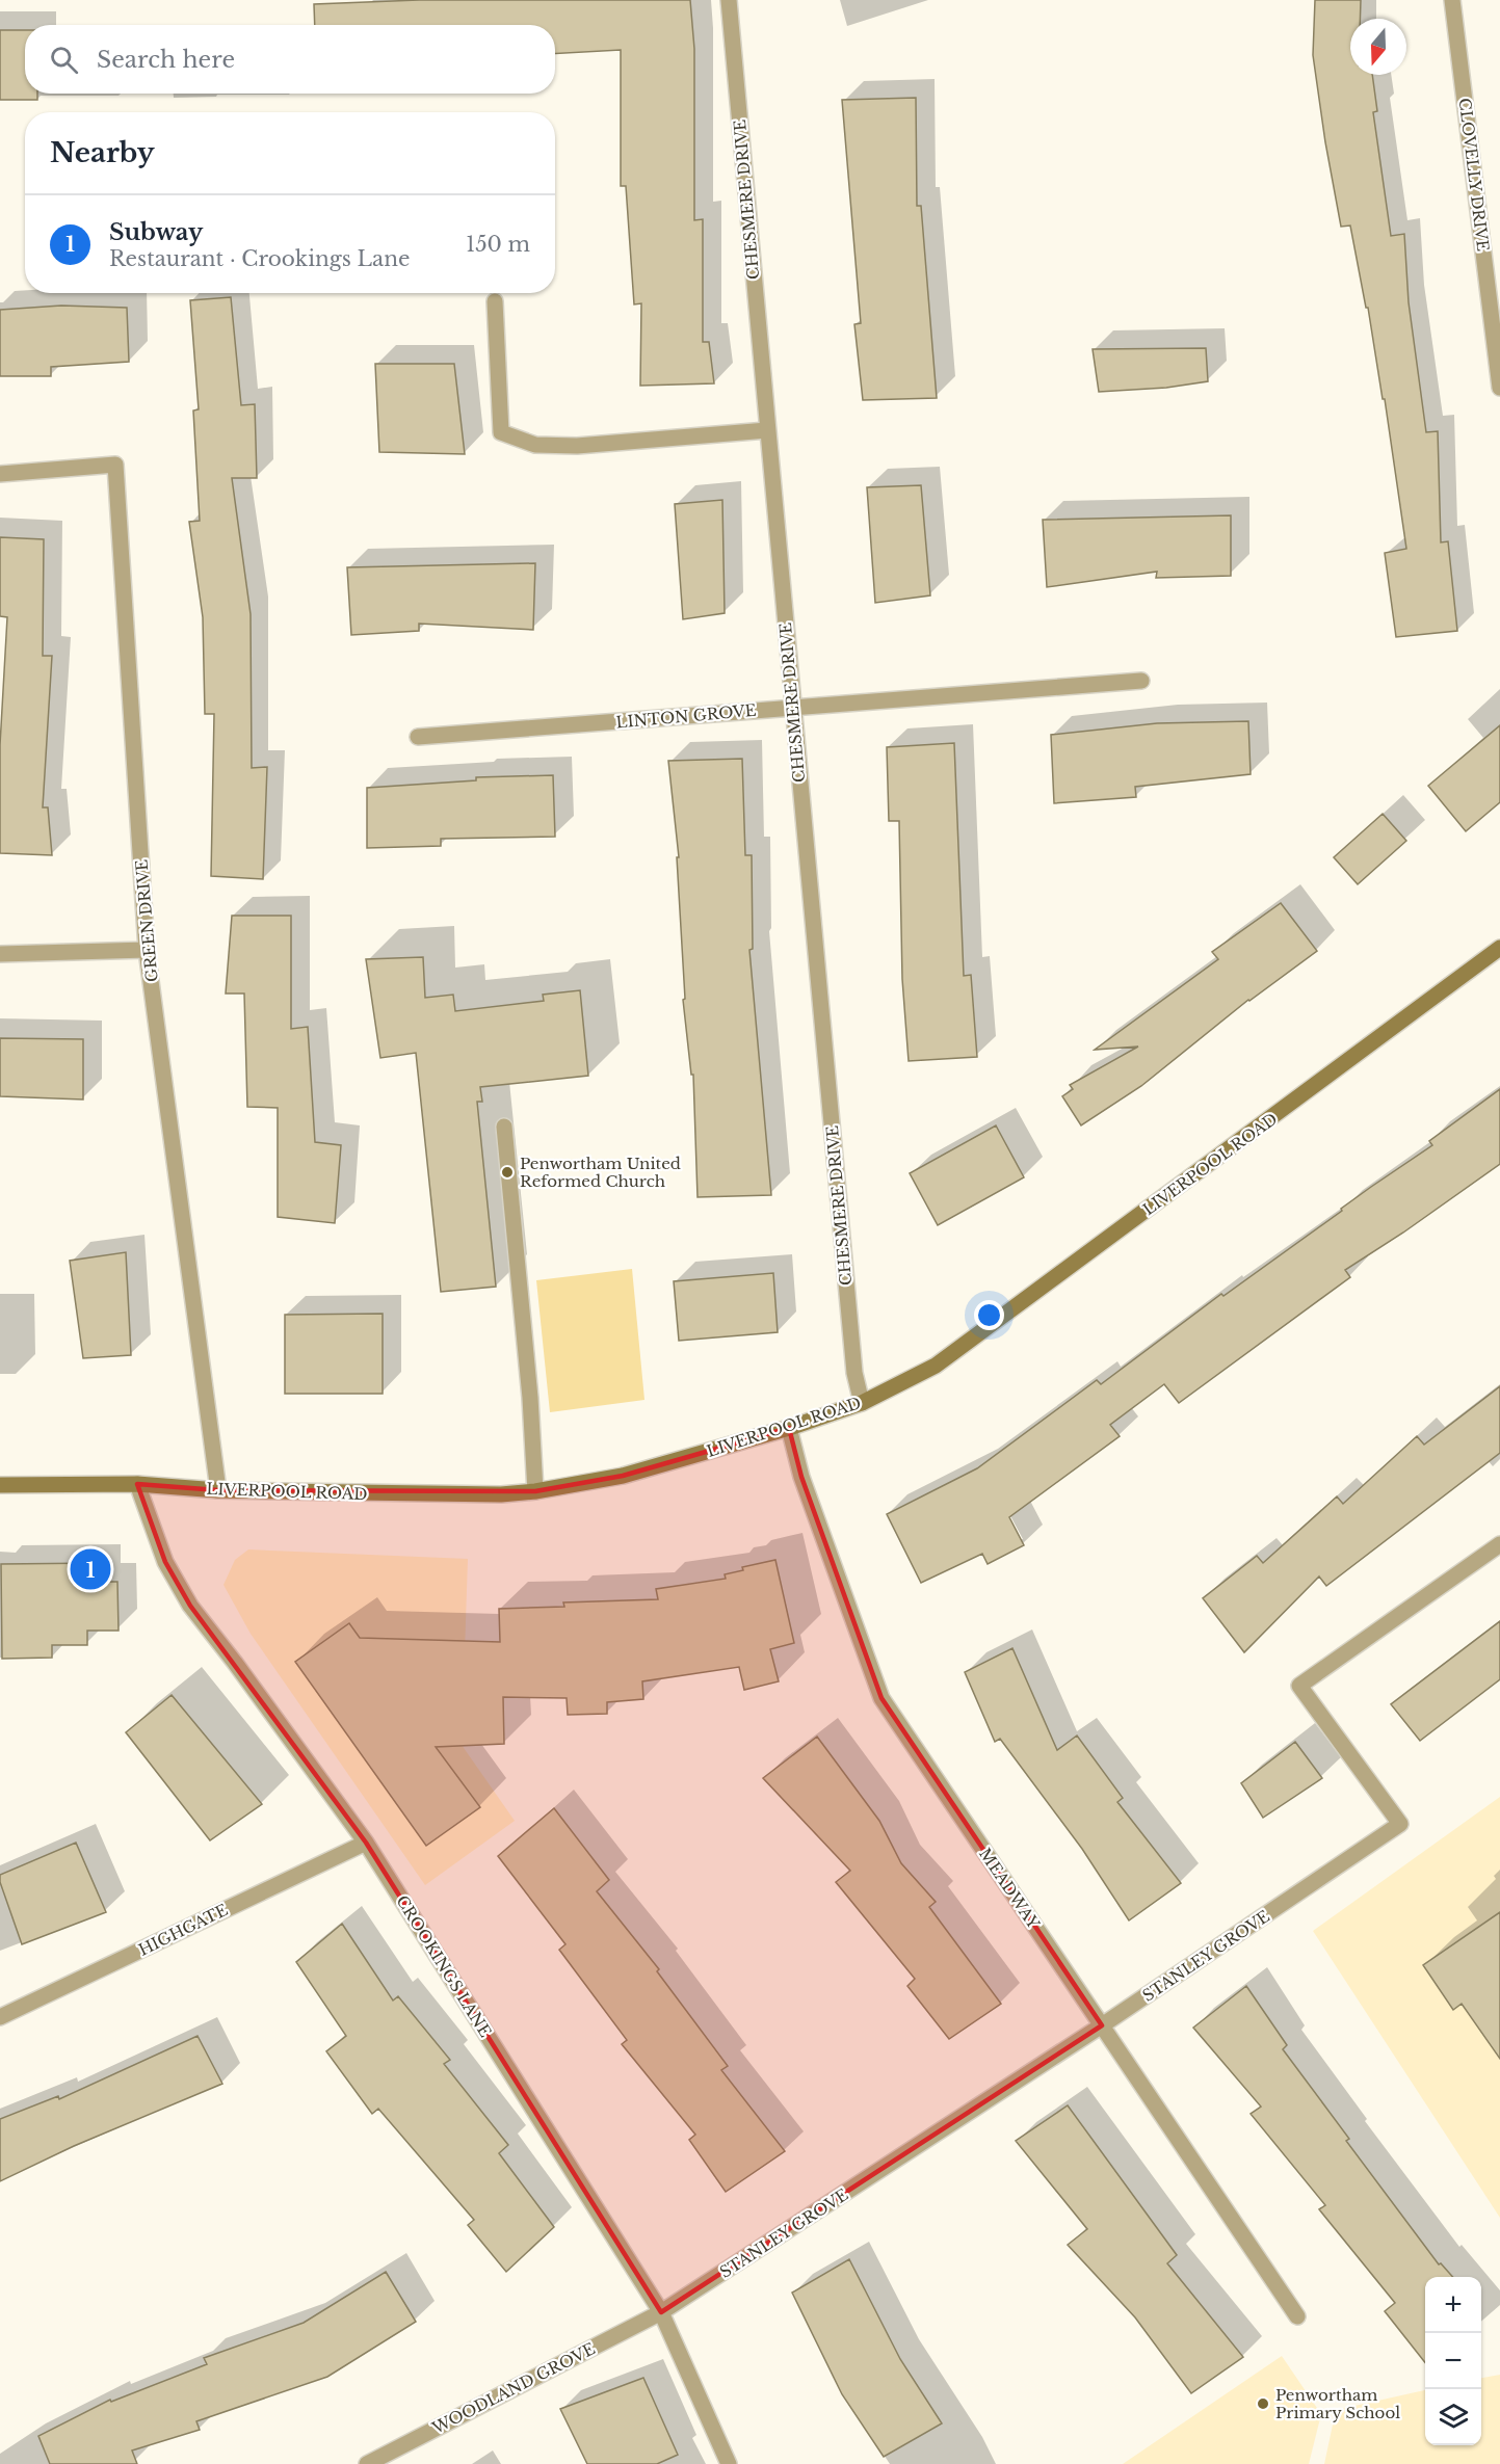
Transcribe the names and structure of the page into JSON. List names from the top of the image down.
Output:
{
  "streets": {
    "street": [
      "CLOVELLY DRIVE",
      "CHESMERE DRIVE",
      "LINTON GROVE",
      "GREEN DRIVE",
      "LIVERPOOL ROAD",
      "MEADWAY",
      "HIGHGATE",
      "STANLEY GROVE",
      "CROOKINGS LANE",
      "WOODLAND GROVE"
    ]
  },
  "crossings": [
    ["CHESMERE DRIVE", "LINTON GROVE"],
    ["CHESMERE DRIVE", "LIVERPOOL ROAD"],
    ["GREEN DRIVE", "LIVERPOOL ROAD"],
    ["LIVERPOOL ROAD", "MEADWAY"],
    ["LIVERPOOL ROAD", "CROOKINGS LANE"],
    ["MEADWAY", "STANLEY GROVE"],
    ["HIGHGATE", "CROOKINGS LANE"],
    ["STANLEY GROVE", "CROOKINGS LANE"],
    ["STANLEY GROVE", "WOODLAND GROVE"],
    ["CROOKINGS LANE", "WOODLAND GROVE"]
  ],
  "places": ["Penwortham United Reformed Church", "Penwortham Primary School"],
  "north": "bottom",
  "page": {
    "search": "Search here",
    "heading": "Nearby",
    "list": [
      {
        "mark": "1",
        "name": "Subway",
        "note": "Restaurant · Crookings Lane",
        "value": "150 m"
      }
    ],
    "pins": "1",
    "map_buttons": ["+", "−"]
  }
}
